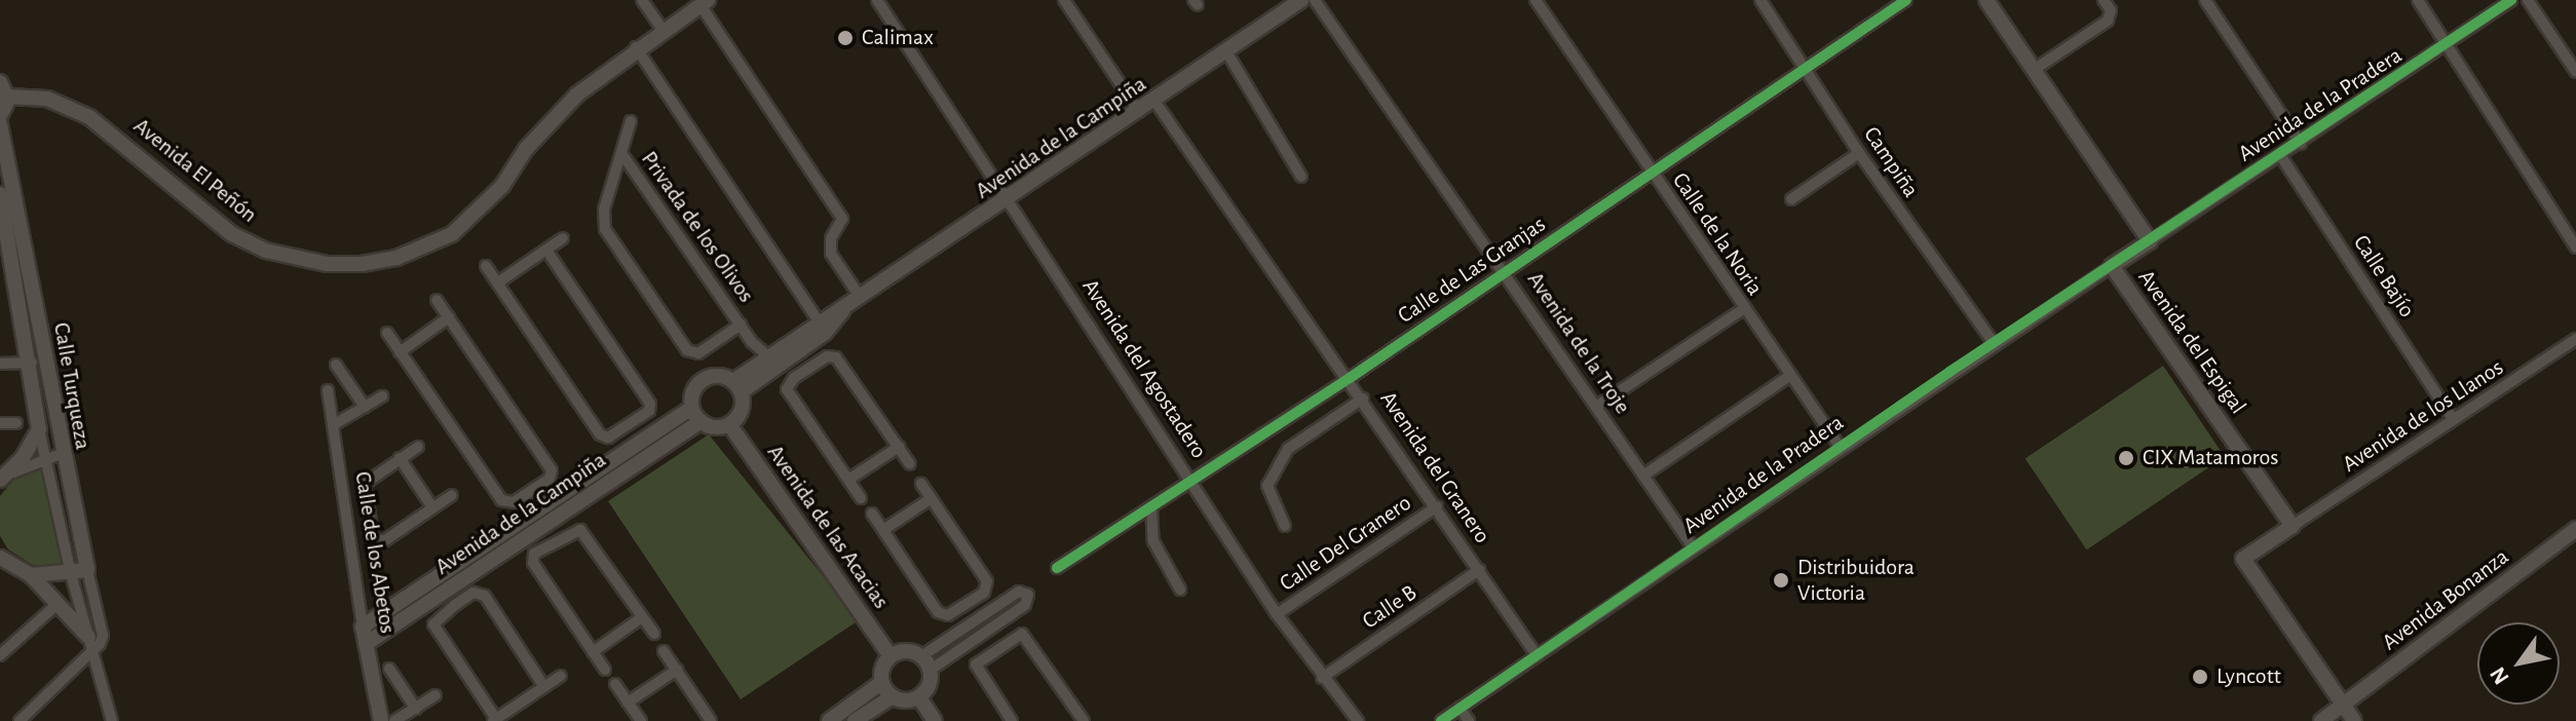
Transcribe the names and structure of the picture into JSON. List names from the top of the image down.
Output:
{
  "streets": {
    "street": [
      "Avenida de la Pradera",
      "Avenida de la Campiña",
      "Campiña",
      "Avenida El Peñón",
      "Privada de los Olivos",
      "Calle de la Noria",
      "Calle de Las Granjas",
      "Calle Bajío",
      "Avenida del Espigal",
      "Avenida de la Troje",
      "Avenida del Agostadero",
      "Calle Turqueza",
      "Avenida de los Llanos",
      "Avenida del Granero",
      "Avenida de las Acacias",
      "Calle Del Granero",
      "Calle de los Abetos",
      "Avenida Bonanza",
      "Calle B"
    ]
  },
  "crossings": [
    ["Avenida de la Pradera", "Campiña"],
    ["Avenida de la Pradera", "Calle de la Noria"],
    ["Avenida de la Pradera", "Calle Bajío"],
    ["Avenida de la Pradera", "Avenida del Espigal"],
    ["Avenida de la Pradera", "Avenida de la Troje"],
    ["Avenida de la Pradera", "Avenida del Granero"],
    ["Avenida de la Campiña", "Privada de los Olivos"],
    ["Avenida de la Campiña", "Avenida del Agostadero"],
    ["Avenida de la Campiña", "Avenida del Granero"],
    ["Avenida de la Campiña", "Avenida de las Acacias"],
    ["Avenida de la Campiña", "Calle de los Abetos"],
    ["Campiña", "Calle de Las Granjas"],
    ["Calle de la Noria", "Calle de Las Granjas"],
    ["Calle de Las Granjas", "Avenida de la Troje"],
    ["Calle de Las Granjas", "Avenida del Agostadero"],
    ["Calle de Las Granjas", "Avenida del Granero"],
    ["Calle Bajío", "Avenida de los Llanos"],
    ["Avenida del Espigal", "Avenida de los Llanos"],
    ["Avenida del Agostadero", "Calle Del Granero"],
    ["Avenida del Agostadero", "Calle B"],
    ["Avenida del Granero", "Calle Del Granero"],
    ["Avenida del Granero", "Calle B"]
  ],
  "places": [
    "Calimax",
    "CIX Matamoros",
    "Distribuidora Victoria",
    "Lyncott"
  ],
  "north": "bottom left"
}
